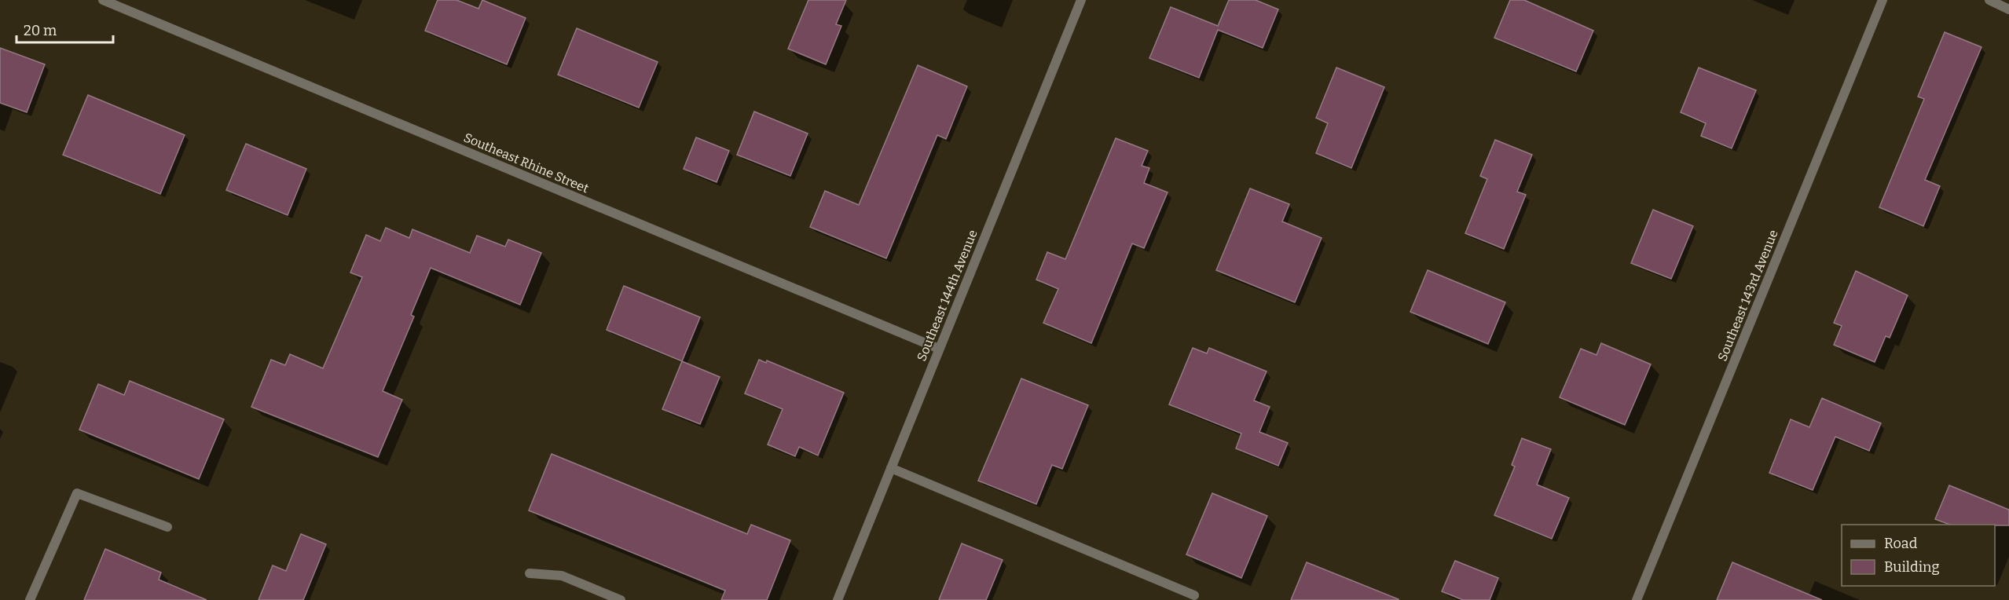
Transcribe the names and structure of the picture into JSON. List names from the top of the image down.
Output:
{
  "streets": {
    "street": ["Southeast Rhine Street", "Southeast 144th Avenue", "Southeast 143rd Avenue"]
  },
  "crossings": [
    ["Southeast Rhine Street", "Southeast 144th Avenue"]
  ],
  "legend": ["Road", "Building"],
  "scale_bar": "20 m"
}
